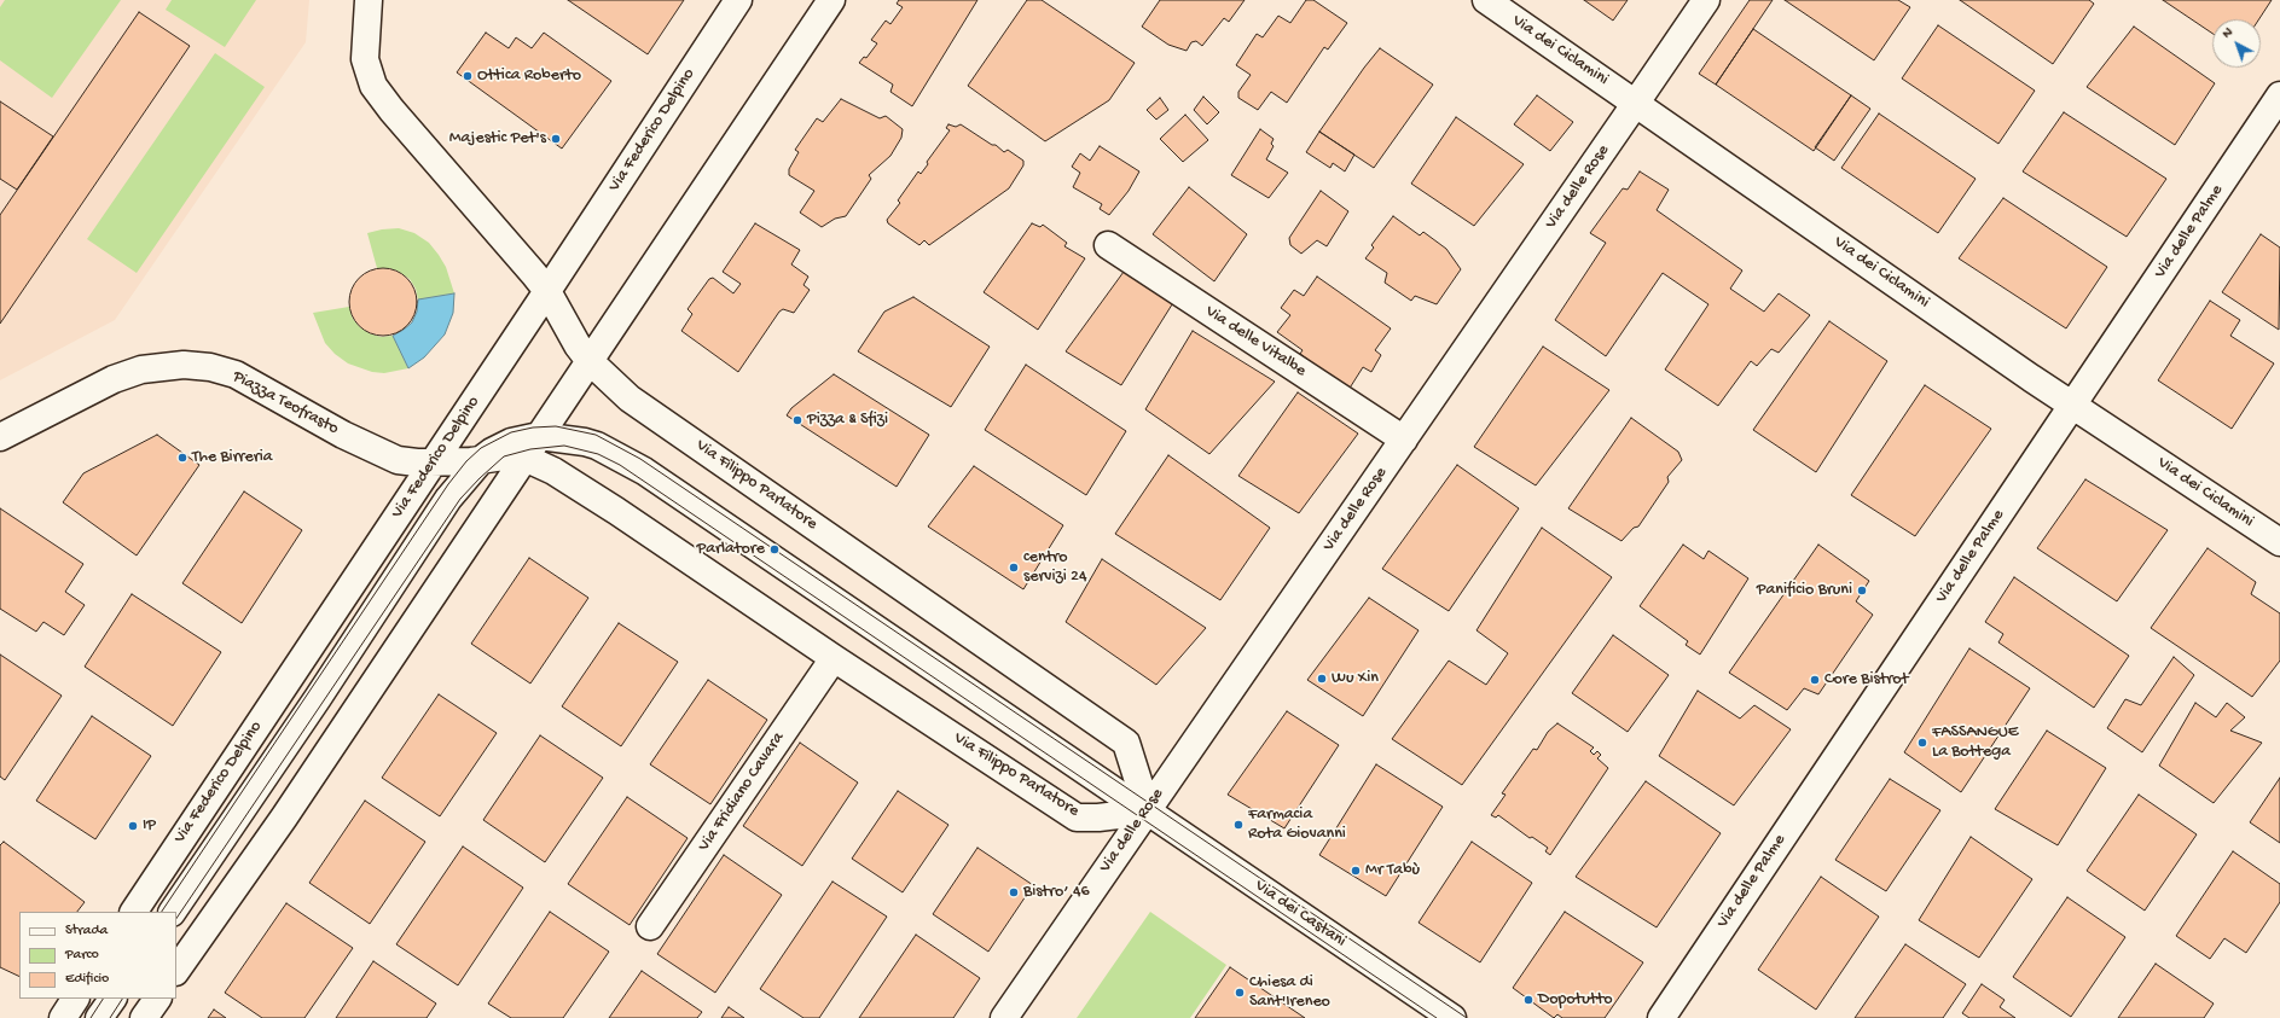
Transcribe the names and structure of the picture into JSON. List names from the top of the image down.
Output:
{
  "streets": {
    "street": [
      "Via dei Ciclamini",
      "Via Federico Delpino",
      "Via delle Rose",
      "Via delle Palme",
      "Via delle Vitalbe",
      "Piazza Teofrasto",
      "Via Filippo Parlatore",
      "Via Fridiano Cavara",
      "Via dei Castani"
    ]
  },
  "crossings": [
    ["Via dei Ciclamini", "Via delle Rose"],
    ["Via dei Ciclamini", "Via delle Palme"],
    ["Via Federico Delpino", "Piazza Teofrasto"],
    ["Via Federico Delpino", "Via Filippo Parlatore"],
    ["Via Federico Delpino", "Via dei Castani"],
    ["Via delle Rose", "Via delle Vitalbe"],
    ["Via delle Rose", "Via Filippo Parlatore"],
    ["Via delle Rose", "Via dei Castani"],
    ["Piazza Teofrasto", "Via Filippo Parlatore"],
    ["Via Filippo Parlatore", "Via Fridiano Cavara"],
    ["Via Filippo Parlatore", "Via dei Castani"]
  ],
  "places": [
    "Ottica Roberto",
    "Majestic Pet's",
    "Pizza & Sfizi",
    "The Birreria",
    "Parlatore",
    "centro servizi 24",
    "Panificio Bruni",
    "Wu Xin",
    "Core Bistrot",
    "FASSANGUE La Bottega",
    "Farmacia Rota Giovanni",
    "IP",
    "Mr Tabù",
    "Bistro’ 46",
    "Chiesa di Sant'Ireneo",
    "Dopotutto"
  ],
  "legend": ["Strada", "Parco", "Edificio"],
  "north": "top left"
}
